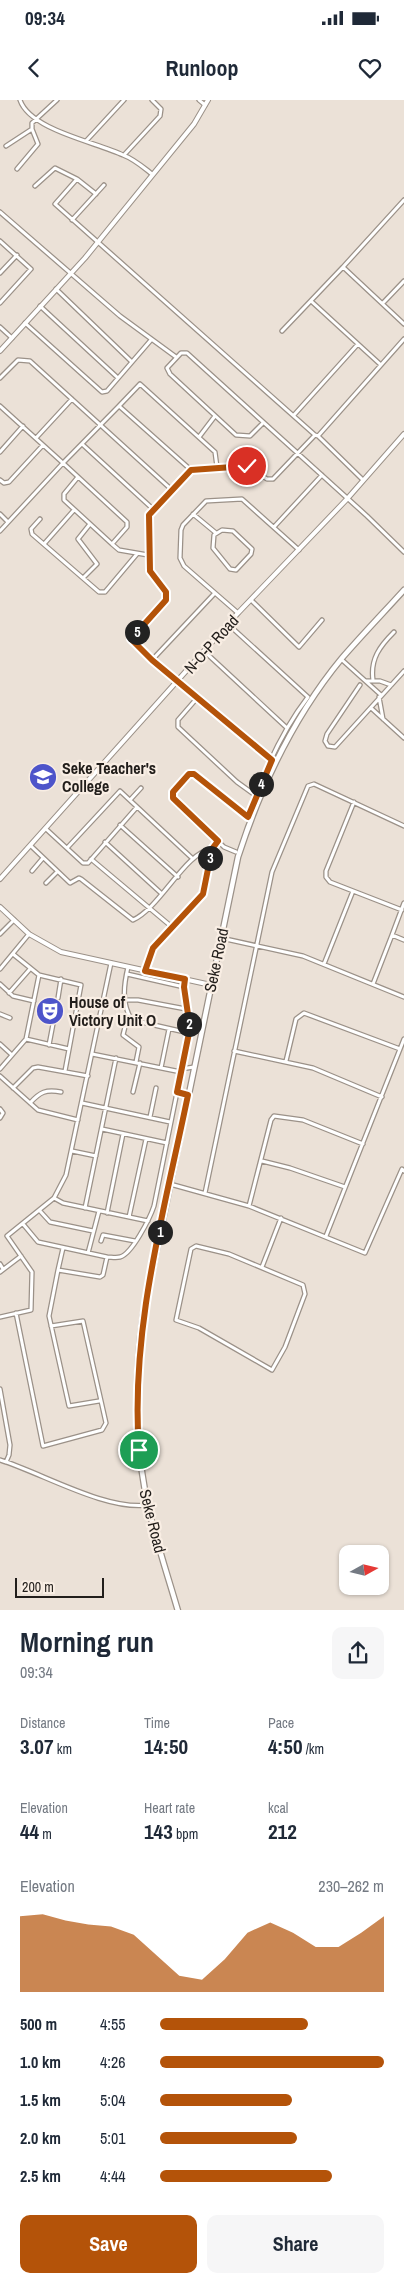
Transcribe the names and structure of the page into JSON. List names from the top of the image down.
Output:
{
  "streets": {
    "main road": ["Seke Road"],
    "street": ["N-O-P Road"]
  },
  "places": {
    "school or university": ["Seke Teacher's College"],
    "theatre": ["House of Victory Unit O"]
  },
  "scale_bar": "200 m",
  "north": "right",
  "page": {
    "status": "09:34",
    "header": "Runloop",
    "pins": [
      "5",
      "4",
      "3",
      "2",
      "1"
    ],
    "scale": "200 m",
    "heading": ["Morning run", "09:34"],
    "stats": [
      ["Distance", "3.07 km"],
      ["Time", "14:50"],
      ["Pace", "4:50 /km"],
      ["Elevation", "44 m"],
      ["Heart rate", "143 bpm"],
      ["kcal", "212"]
    ],
    "chart": ["Elevation", "230–262 m"],
    "list": [
      {
        "name": "500 m",
        "note": "4:55"
      },
      {
        "name": "1.0 km",
        "note": "4:26"
      },
      {
        "name": "1.5 km",
        "note": "5:04"
      },
      {
        "name": "2.0 km",
        "note": "5:01"
      },
      {
        "name": "2.5 km",
        "note": "4:44"
      }
    ],
    "buttons": ["Save", "Share"]
  }
}
